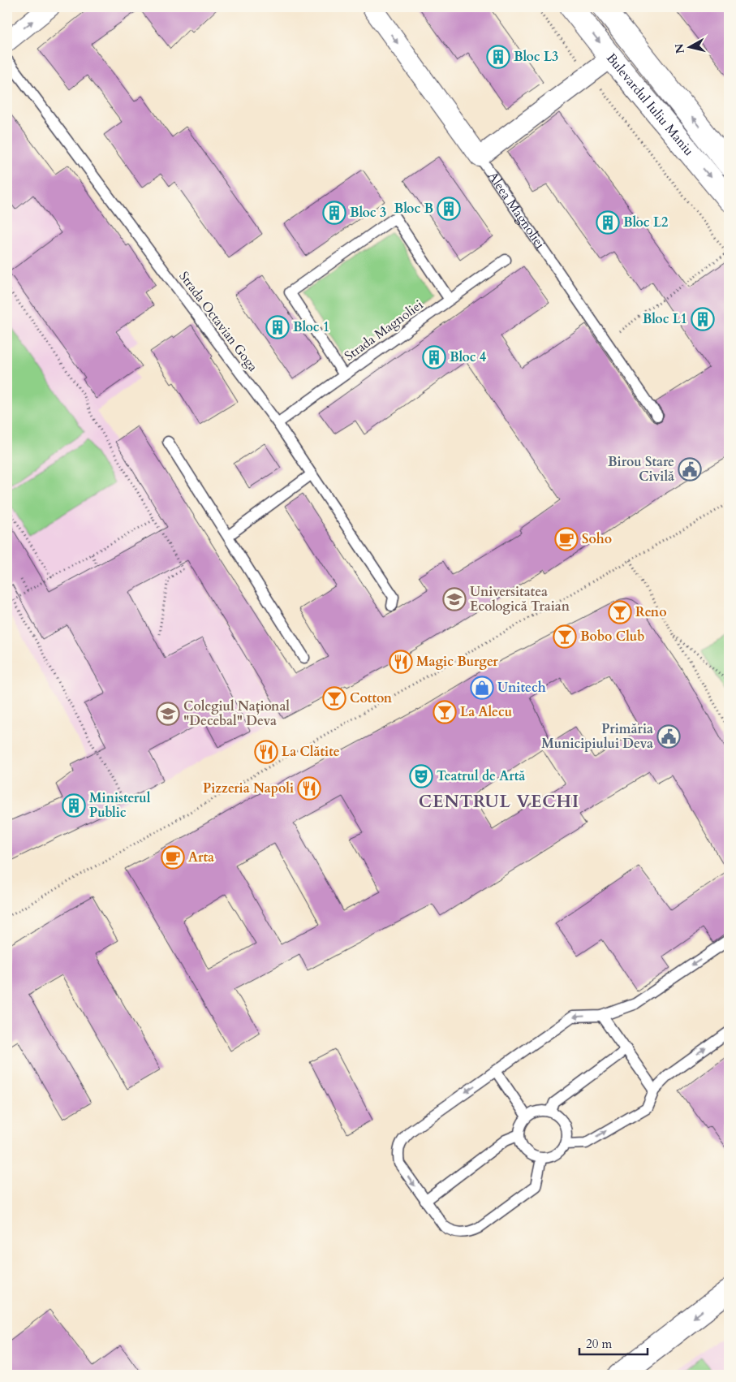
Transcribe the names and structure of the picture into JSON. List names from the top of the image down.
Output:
{
  "streets": {
    "street": ["Bulevardul Iuliu Maniu", "Aleea Magnoliei"],
    "lane": ["Strada Octavian Goga", "Strada Magnoliei"]
  },
  "crossings": [
    ["Strada Octavian Goga", "Strada Magnoliei"]
  ],
  "one_way": ["Aleea Magnoliei"],
  "districts": ["CENTRUL VECHI"],
  "places": {
    "building": [
      "Bloc L3",
      "Bloc B",
      "Bloc 3",
      "Bloc L2",
      "Bloc L1",
      "Bloc 1",
      "Bloc 4",
      "Ministerul Public"
    ],
    "public building": ["Birou Stare Civilă", "Primăria Municipiului Deva"],
    "cafe": ["Soho", "Arta"],
    "school or university": ["Universitatea Ecologică Traian", "Colegiul Național \"Decebal\" Deva"],
    "bar": [
      "Reno",
      "Bobo Club",
      "Cotton",
      "La Alecu"
    ],
    "restaurant": ["Magic Burger", "La Clătite", "Pizzeria Napoli"],
    "shop": ["Unitech"],
    "theatre": ["Teatrul de Artă"]
  },
  "scale_bar": "20 m",
  "north": "left"
}
